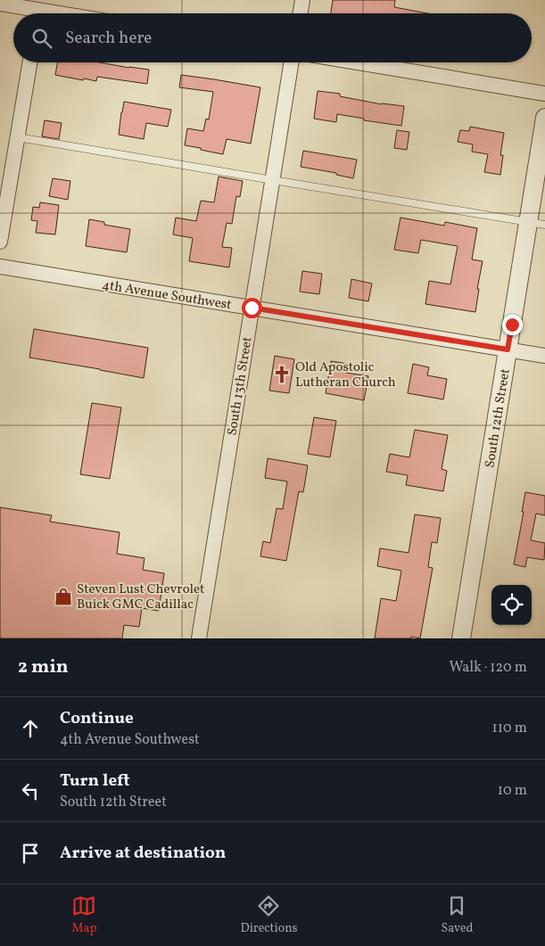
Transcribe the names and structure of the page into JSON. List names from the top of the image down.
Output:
{
  "streets": {
    "street": ["4th Avenue Southwest", "South 13th Street", "South 12th Street"]
  },
  "crossings": [
    ["4th Avenue Southwest", "South 13th Street"],
    ["4th Avenue Southwest", "South 12th Street"]
  ],
  "places": {
    "church": ["Old Apostolic Lutheran Church"],
    "shop": ["Steven Lust Chevrolet Buick GMC Cadillac"]
  },
  "page": {
    "search": "Search here",
    "heading": ["2 min", "Walk · 120 m"],
    "list": [
      ["Continue", "4th Avenue Southwest", "110 m"],
      ["Turn left", "South 12th Street", "10 m"],
      "Arrive at destination"
    ],
    "nav": ["Map", "Directions", "Saved"]
  }
}
